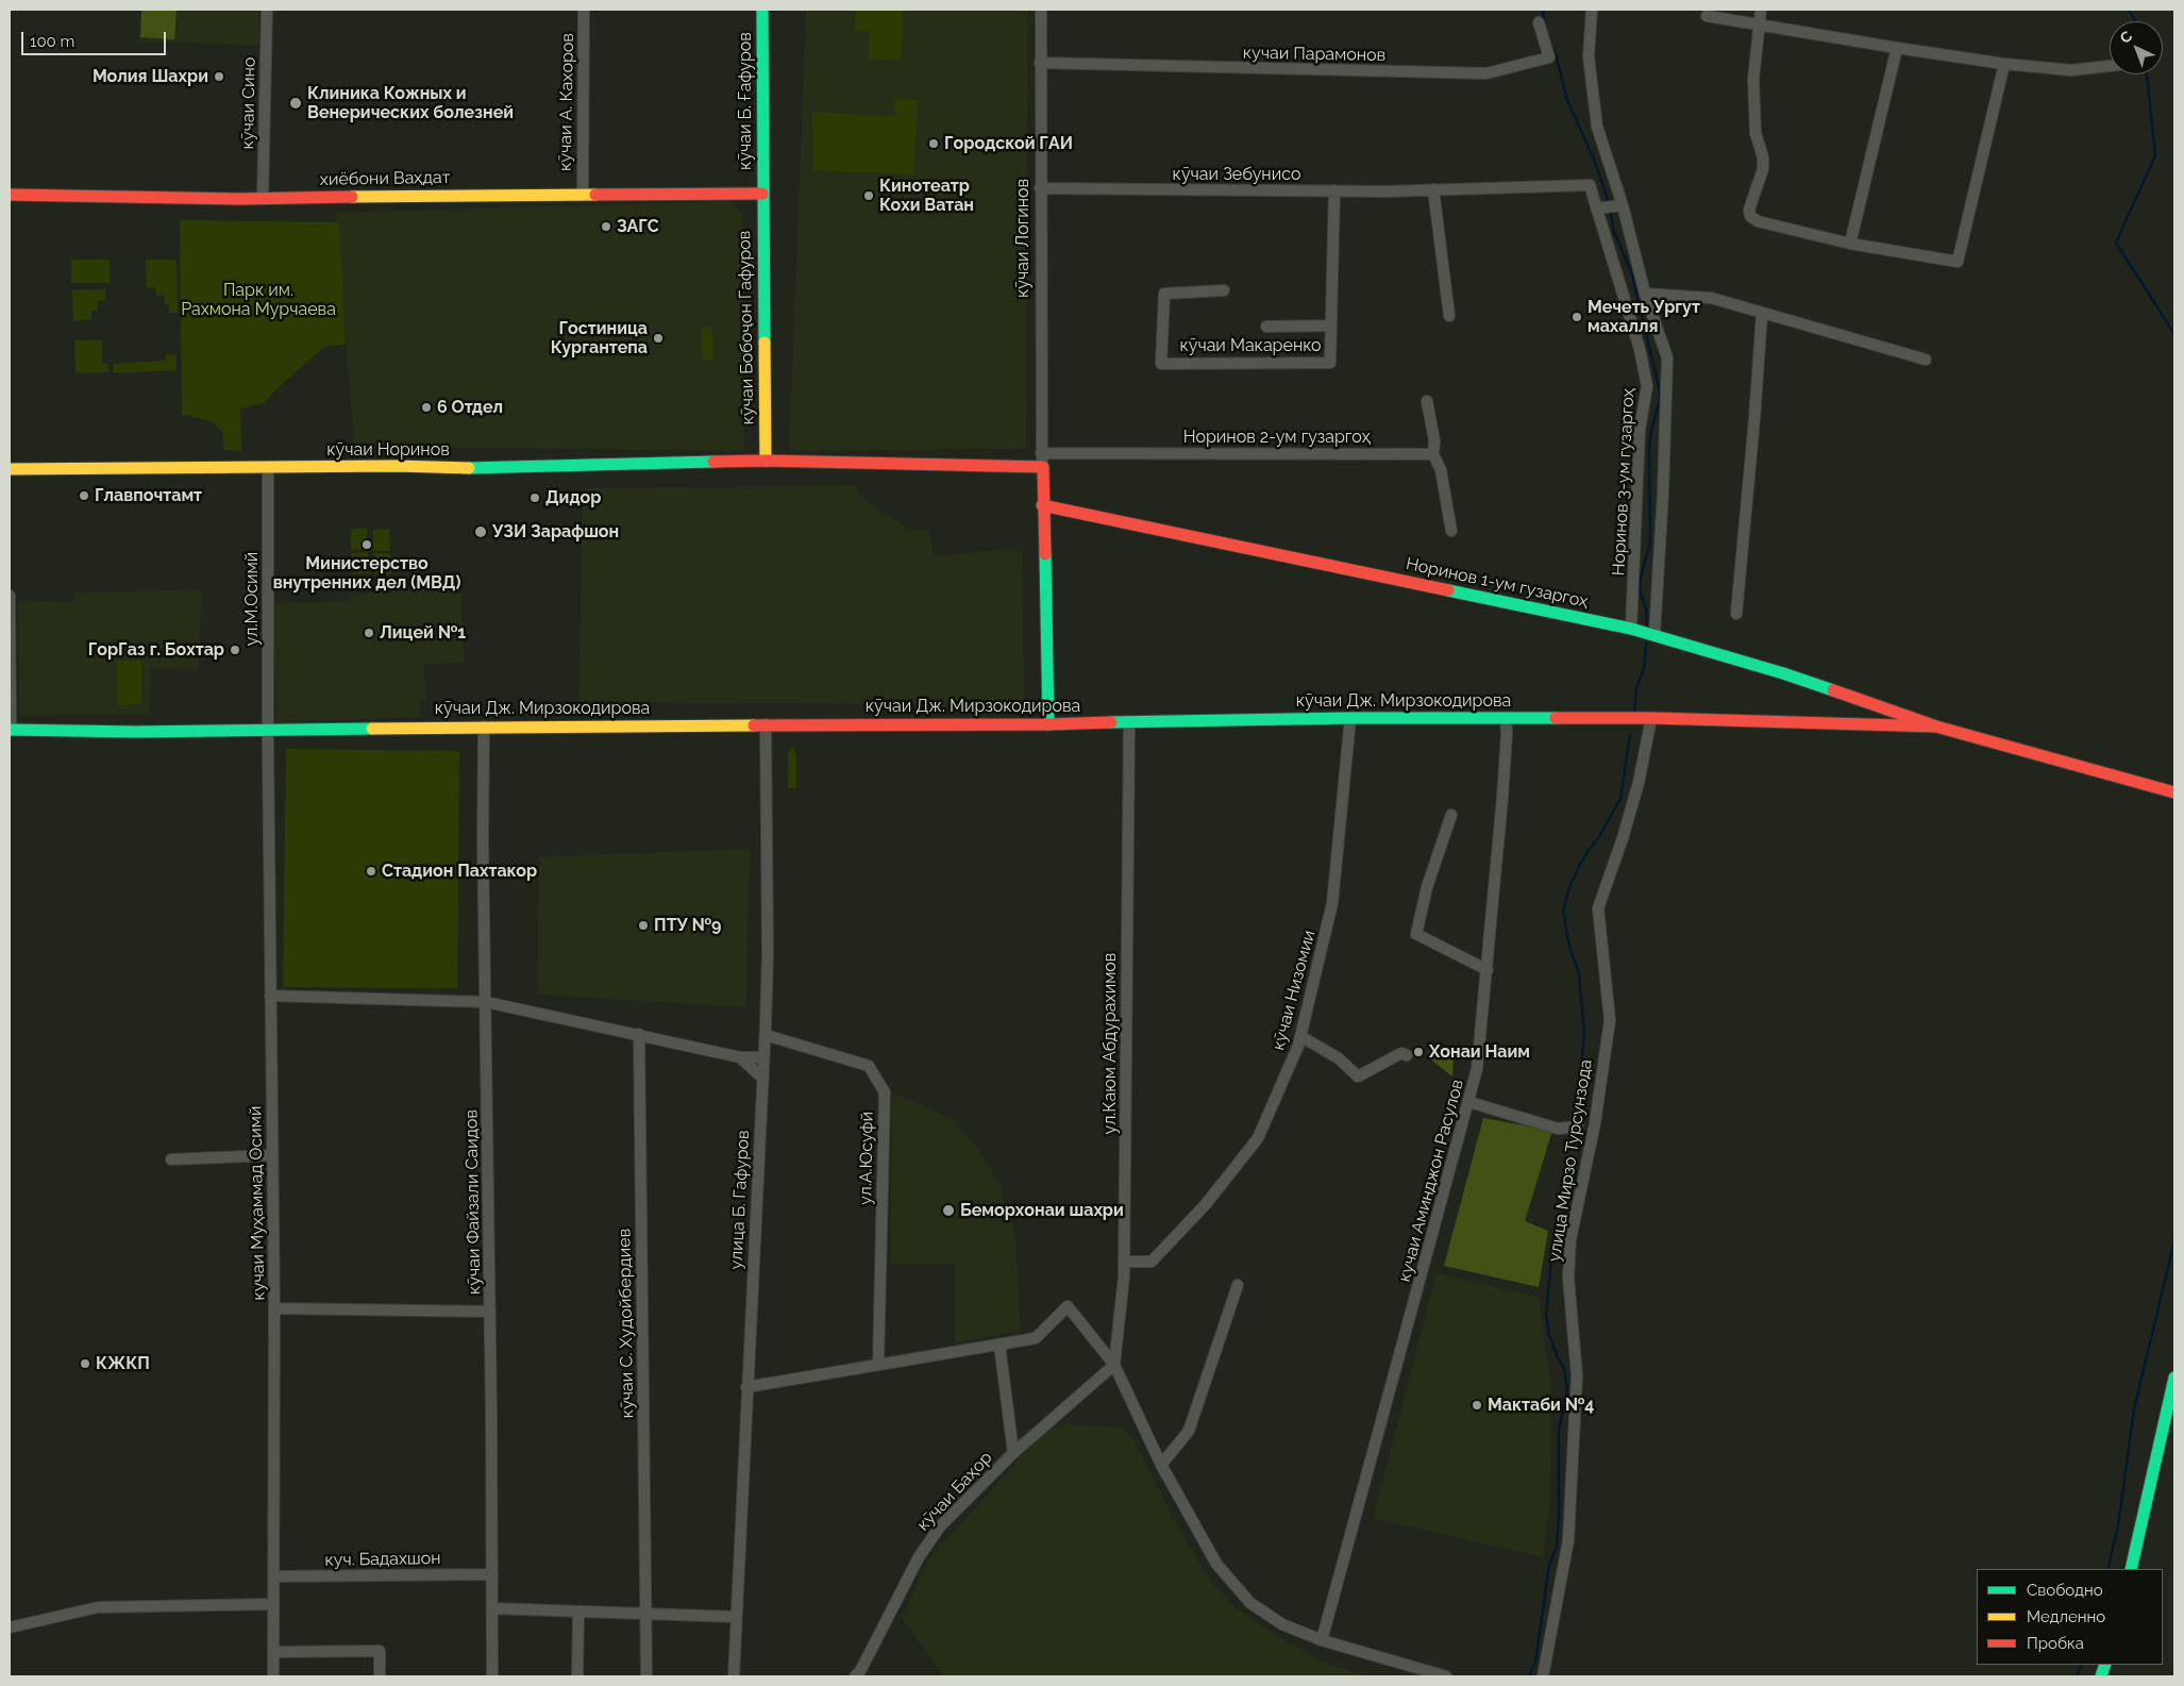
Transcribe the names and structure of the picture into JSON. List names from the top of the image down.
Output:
{
  "streets": {
    "street": [
      "кучаи Парамонов",
      "кӯчаи Б. Ғафуров",
      "кӯчаи А. Кахоров",
      "кӯчаи Сино",
      "кӯчаи Зебунисо",
      "хиёбони Ваҳдат",
      "кӯчаи Логинов",
      "кӯчаи Бобоҷон Гафуров",
      "кӯчаи Макаренко",
      "Норинов 2-ум гузаргоҳ",
      "кӯчаи Норинов",
      "Норинов 3-ум гузаргоҳ",
      "Норинов 1-ум гузаргоҳ",
      "ул.М.Осимй",
      "кӯчаи Дж. Мирзокодирова",
      "кӯчаи Низомии",
      "ул.Каюм Абдурахимов",
      "ул.А.Юсуфй",
      "улица Мирзо Турсунзода",
      "кучаи Аминджон Расулов",
      "улица Б. Гафуров",
      "кӯчаи Файзали Саидов",
      "кучаи Муҳаммад Осимй",
      "кӯчаи С. Худойбердиев",
      "кӯчаи Баҳор",
      "куч. Бадахшон"
    ]
  },
  "crossings": [
    ["кучаи Парамонов", "кӯчаи Логинов"],
    ["кӯчаи Б. Ғафуров", "хиёбони Ваҳдат"],
    ["кӯчаи Б. Ғафуров", "кӯчаи Бобоҷон Гафуров"],
    ["кӯчаи А. Кахоров", "хиёбони Ваҳдат"],
    ["кӯчаи Сино", "хиёбони Ваҳдат"],
    ["кӯчаи Зебунисо", "кӯчаи Логинов"],
    ["кӯчаи Зебунисо", "кӯчаи Макаренко"],
    ["кӯчаи Зебунисо", "Норинов 3-ум гузаргоҳ"],
    ["хиёбони Ваҳдат", "кӯчаи Бобоҷон Гафуров"],
    ["кӯчаи Логинов", "Норинов 2-ум гузаргоҳ"],
    ["кӯчаи Логинов", "кӯчаи Норинов"],
    ["кӯчаи Бобоҷон Гафуров", "кӯчаи Норинов"],
    ["кӯчаи Норинов", "ул.М.Осимй"],
    ["Норинов 3-ум гузаргоҳ", "Норинов 1-ум гузаргоҳ"],
    ["Норинов 1-ум гузаргоҳ", "кӯчаи Дж. Мирзокодирова"],
    ["ул.М.Осимй", "кӯчаи Дж. Мирзокодирова"],
    ["ул.М.Осимй", "кучаи Муҳаммад Осимй"],
    ["кӯчаи Дж. Мирзокодирова", "кӯчаи Низомии"],
    ["кӯчаи Дж. Мирзокодирова", "ул.Каюм Абдурахимов"],
    ["кӯчаи Дж. Мирзокодирова", "улица Мирзо Турсунзода"],
    ["кӯчаи Дж. Мирзокодирова", "кучаи Аминджон Расулов"],
    ["кӯчаи Дж. Мирзокодирова", "улица Б. Гафуров"],
    ["кӯчаи Дж. Мирзокодирова", "кӯчаи Файзали Саидов"],
    ["кӯчаи Дж. Мирзокодирова", "кучаи Муҳаммад Осимй"],
    ["кӯчаи Низомии", "ул.Каюм Абдурахимов"],
    ["ул.Каюм Абдурахимов", "кӯчаи Баҳор"],
    ["ул.А.Юсуфй", "улица Б. Гафуров"],
    ["кӯчаи Файзали Саидов", "куч. Бадахшон"],
    ["кучаи Муҳаммад Осимй", "куч. Бадахшон"]
  ],
  "parks": ["Парк им. Рахмона Мурчаева"],
  "places": [
    "Молия Шахри",
    "Клиника Кожных и Венерических болезней",
    "Городской ГАИ",
    "Кинотеатр Кохи Ватан",
    "ЗАГС",
    "Мечеть Ургут махалля",
    "Гостиница Кургантепа",
    "6 Отдел",
    "Главпочтамт",
    "Дидор",
    "УЗИ Зарафшон",
    "Министерство внутренних дел (МВД)",
    "Лицей №1",
    "ГорГаз г. Бохтар",
    "Стадион Пахтакор",
    "ПТУ №9",
    "Хонаи Наим",
    "Беморхонаи шахри",
    "КЖКП",
    "Мактаби №4"
  ],
  "legend": ["Свободно", "Медленно", "Пробка"],
  "scale_bar": "100 m",
  "north": "top left"
}
